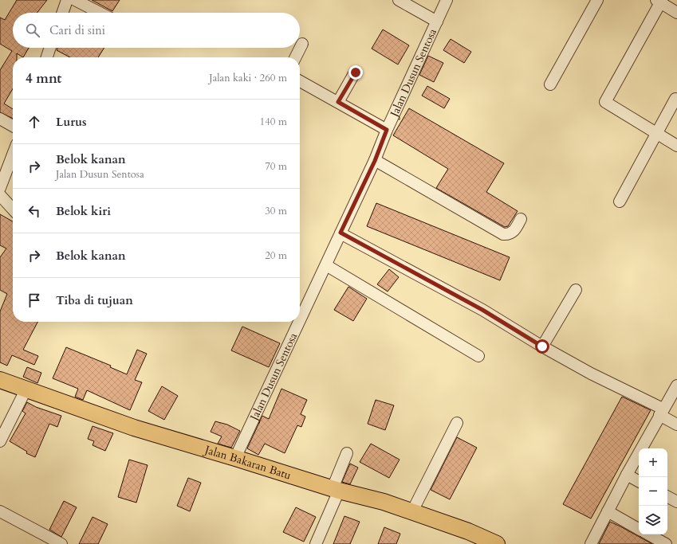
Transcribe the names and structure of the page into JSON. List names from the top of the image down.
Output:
{
  "streets": {
    "highway": ["Jalan Bakaran Batu"],
    "street": ["Jalan Dusun Sentosa"]
  },
  "crossings": [
    ["Jalan Dusun Sentosa", "Jalan Bakaran Batu"]
  ],
  "page": {
    "search": "Cari di sini",
    "heading": ["4 mnt", "Jalan kaki · 260 m"],
    "list": [
      ["Lurus", "140 m"],
      ["Belok kanan", "Jalan Dusun Sentosa", "70 m"],
      ["Belok kiri", "30 m"],
      ["Belok kanan", "20 m"],
      "Tiba di tujuan"
    ],
    "map_buttons": ["+", "−"]
  }
}
